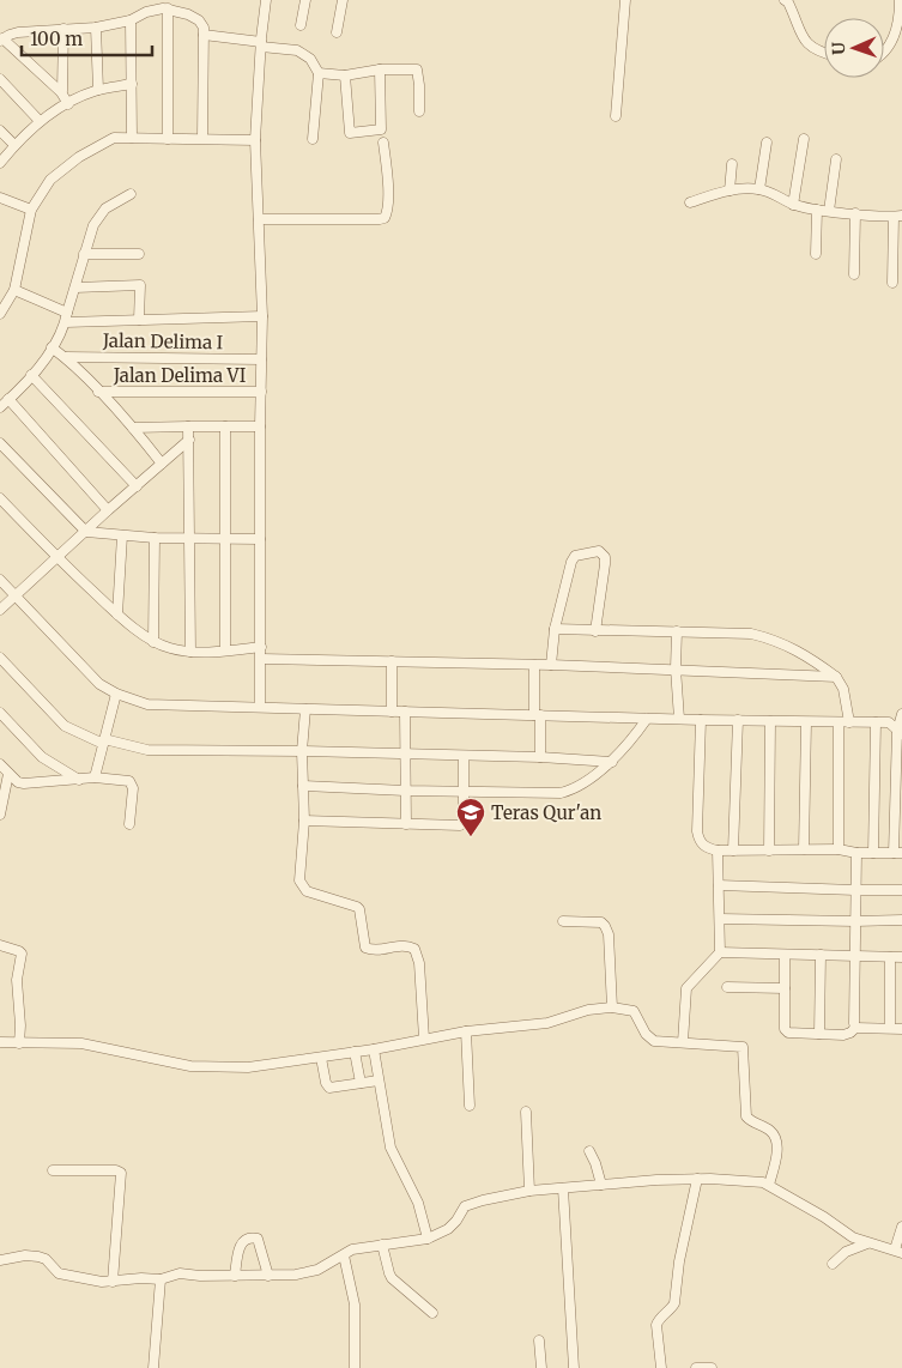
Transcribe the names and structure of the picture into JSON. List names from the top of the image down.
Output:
{
  "streets": {
    "street": ["Jalan Delima I", "Jalan Delima VI"]
  },
  "places": {
    "school or university": ["Teras Qur'an"]
  },
  "scale_bar": "100 m",
  "north": "left"
}
